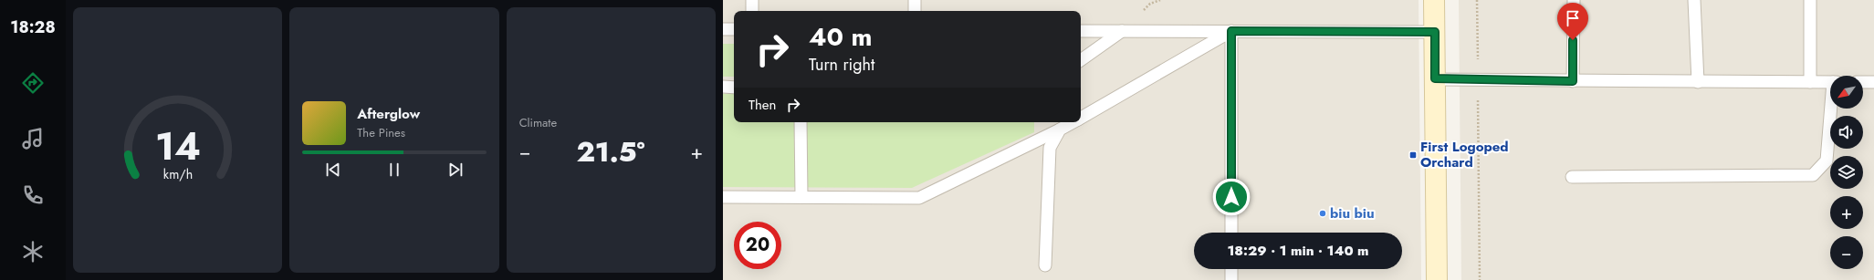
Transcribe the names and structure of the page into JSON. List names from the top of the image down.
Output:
{
  "places": {
    "transit": ["First Logoped Orchard"],
    "other": ["biu biu"]
  },
  "north": "bottom left",
  "page": {
    "tabs": "18:28",
    "tile": "Climate",
    "turn": ["40 m", "Turn right"],
    "map_buttons": ["+", "−"],
    "then": "Then",
    "song": ["Afterglow", "The Pines"],
    "heat": ["−", "21.5°", "+"],
    "limit": "20",
    "trip": "18:29 · 1 min · 140 m",
    "gauge": ["14", "km/h"]
  }
}
